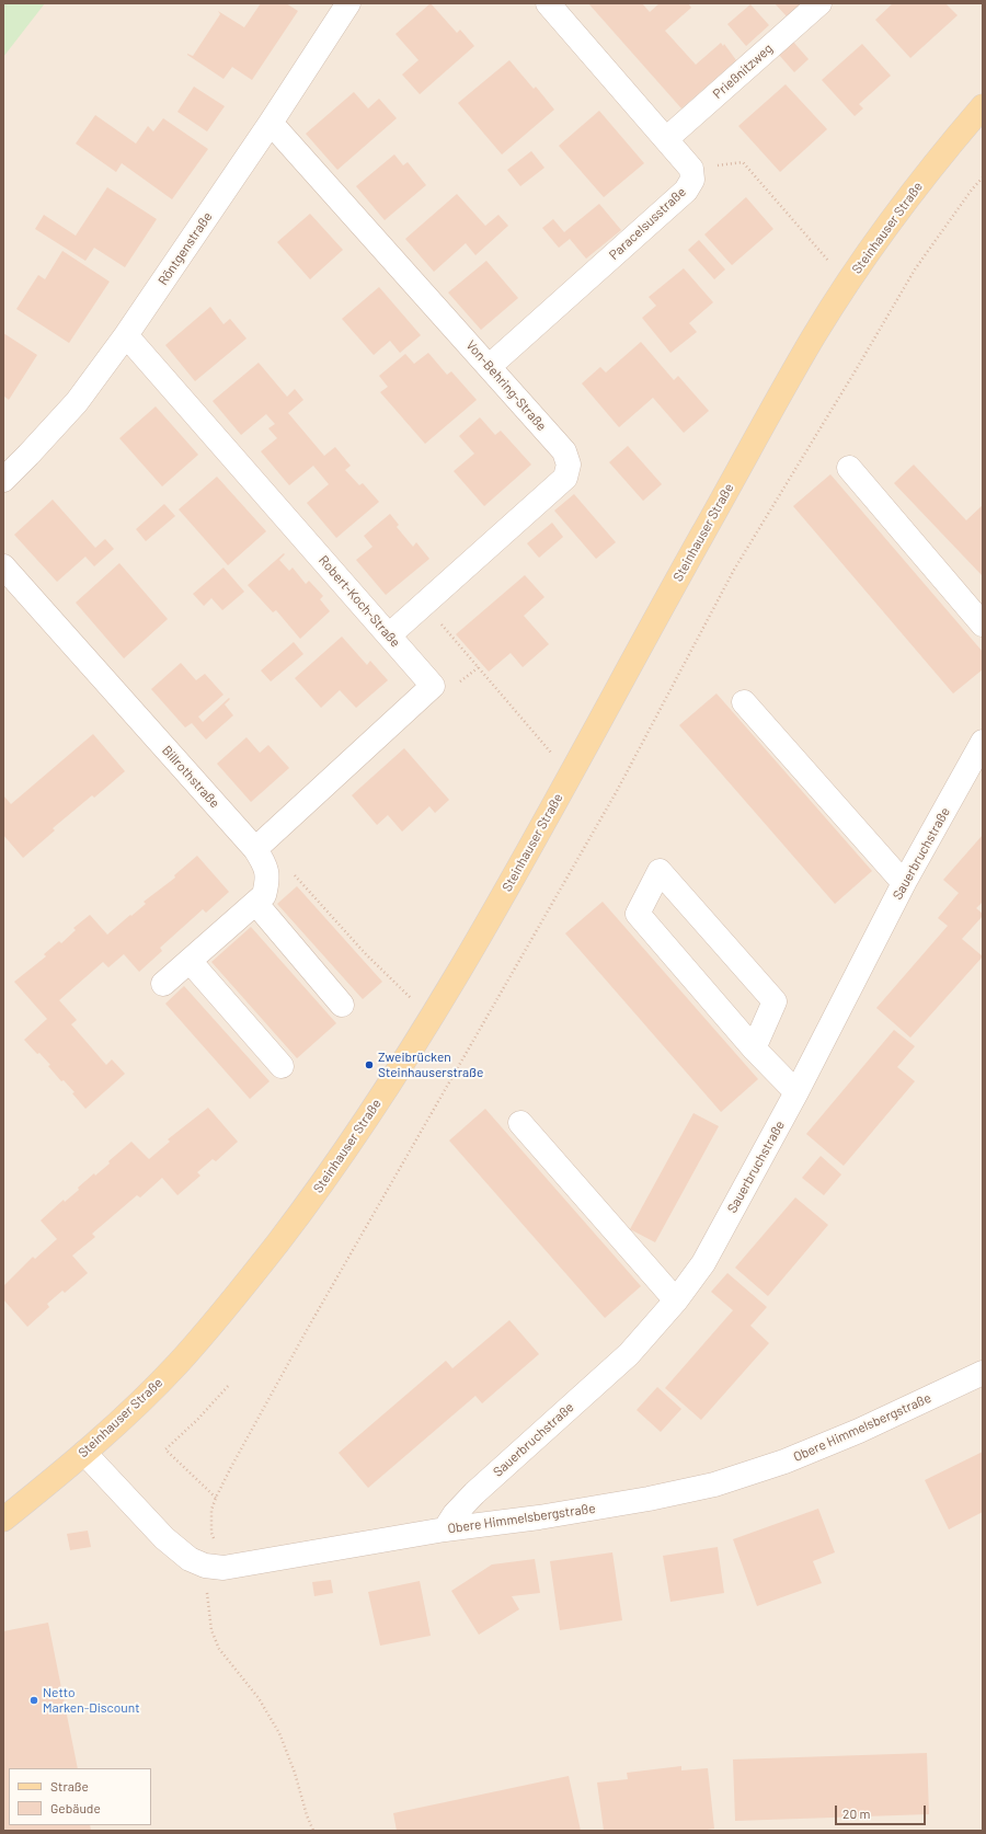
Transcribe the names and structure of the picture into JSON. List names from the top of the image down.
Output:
{
  "streets": {
    "main road": ["Steinhauser Straße"],
    "street": [
      "Prießnitzweg",
      "Paracelsusstraße",
      "Röntgenstraße",
      "Von-Behring-Straße",
      "Robert-Koch-Straße",
      "Billrothstraße",
      "Sauerbruchstraße",
      "Obere Himmelsbergstraße"
    ]
  },
  "crossings": [
    ["Paracelsusstraße", "Von-Behring-Straße"],
    ["Röntgenstraße", "Von-Behring-Straße"],
    ["Röntgenstraße", "Robert-Koch-Straße"],
    ["Von-Behring-Straße", "Robert-Koch-Straße"],
    ["Robert-Koch-Straße", "Billrothstraße"],
    ["Sauerbruchstraße", "Obere Himmelsbergstraße"]
  ],
  "places": ["Zweibrücken Steinhauserstraße", "Netto Marken-Discount"],
  "legend": ["Straße", "Gebäude"],
  "scale_bar": "20 m"
}
